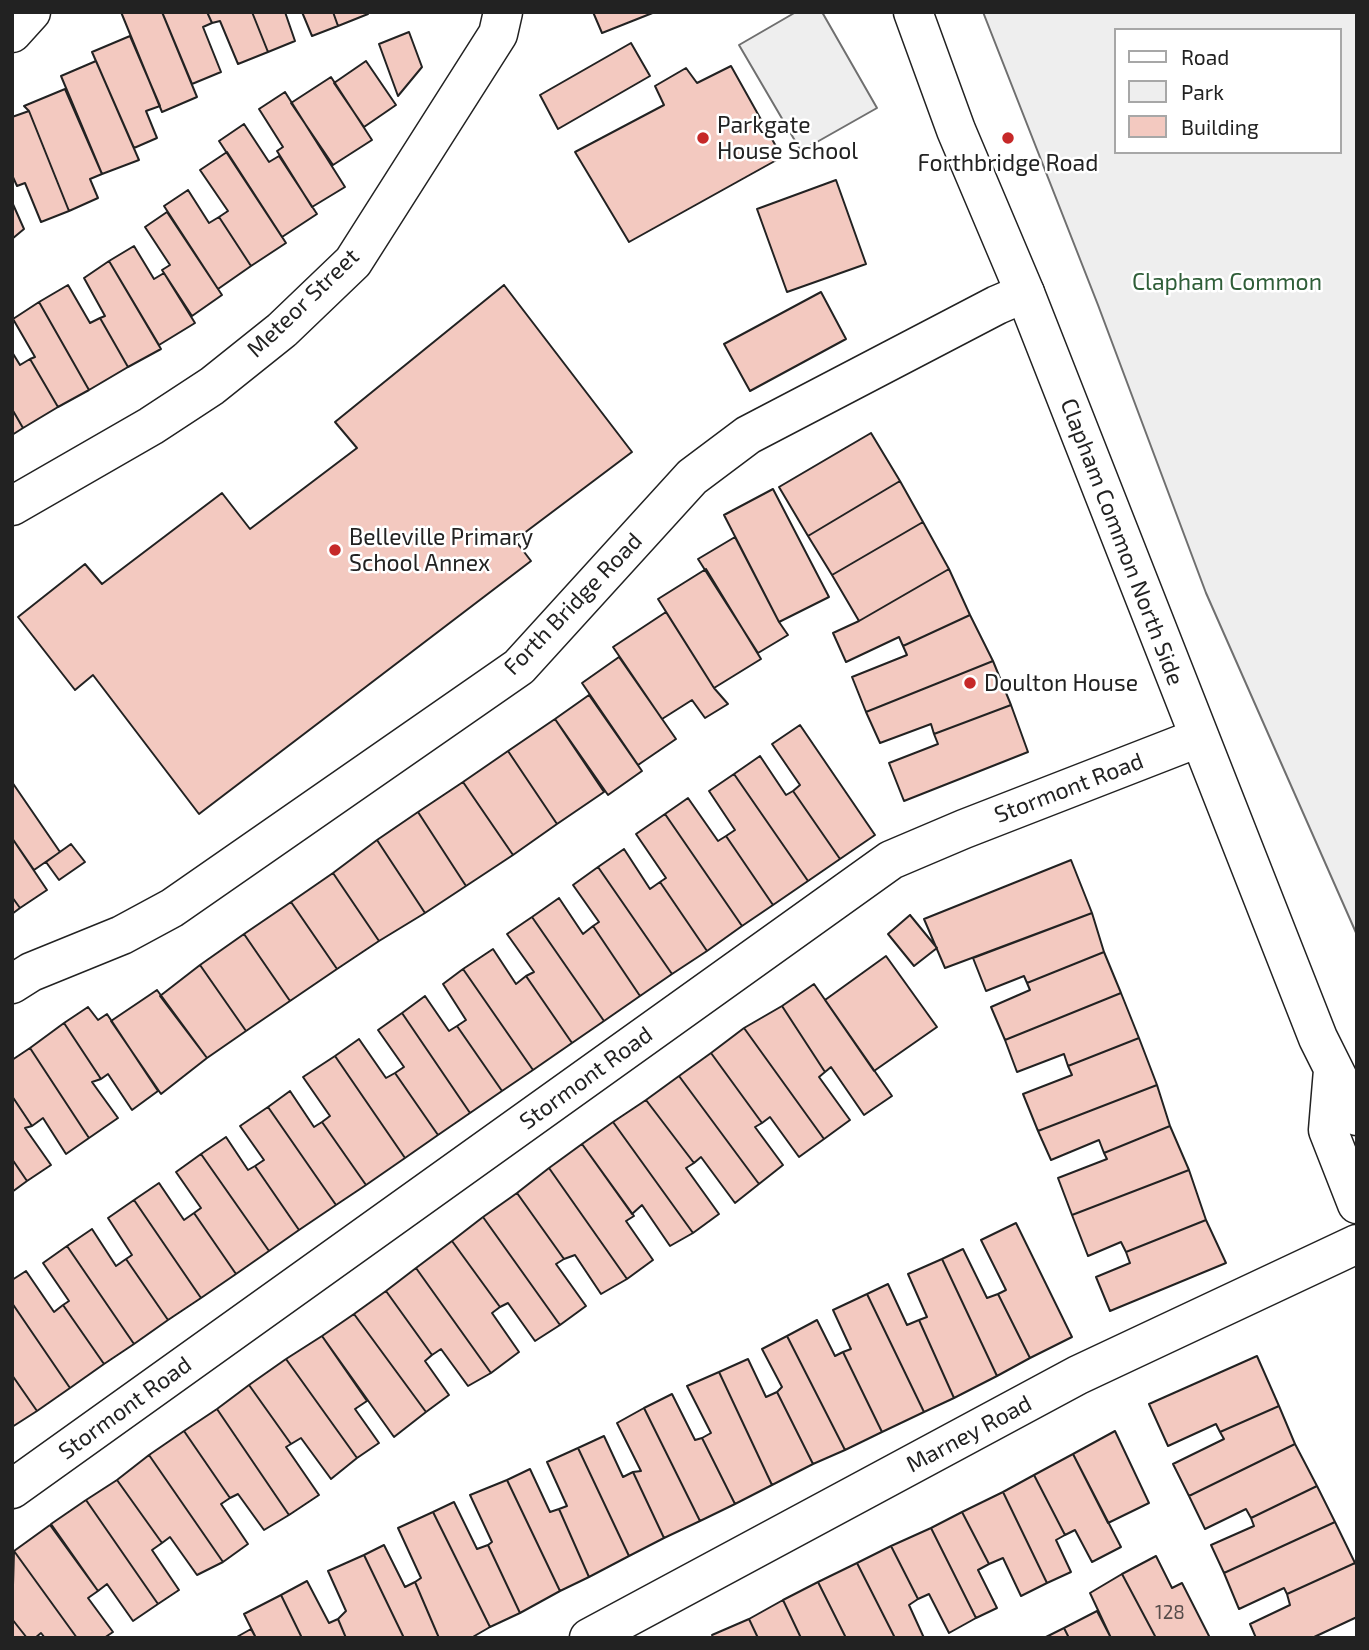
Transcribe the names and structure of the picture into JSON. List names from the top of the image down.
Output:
{
  "streets": {
    "main road": [
      "Meteor Street",
      "Clapham Common North Side",
      "Forth Bridge Road",
      "Stormont Road",
      "Marney Road"
    ]
  },
  "crossings": [
    ["Clapham Common North Side", "Forth Bridge Road"],
    ["Clapham Common North Side", "Stormont Road"]
  ],
  "parks": ["Clapham Common"],
  "places": [
    "Parkgate House School",
    "Forthbridge Road",
    "Belleville Primary School Annex",
    "Doulton House"
  ],
  "house_numbers": ["128"],
  "legend": ["Road", "Park", "Building"]
}
